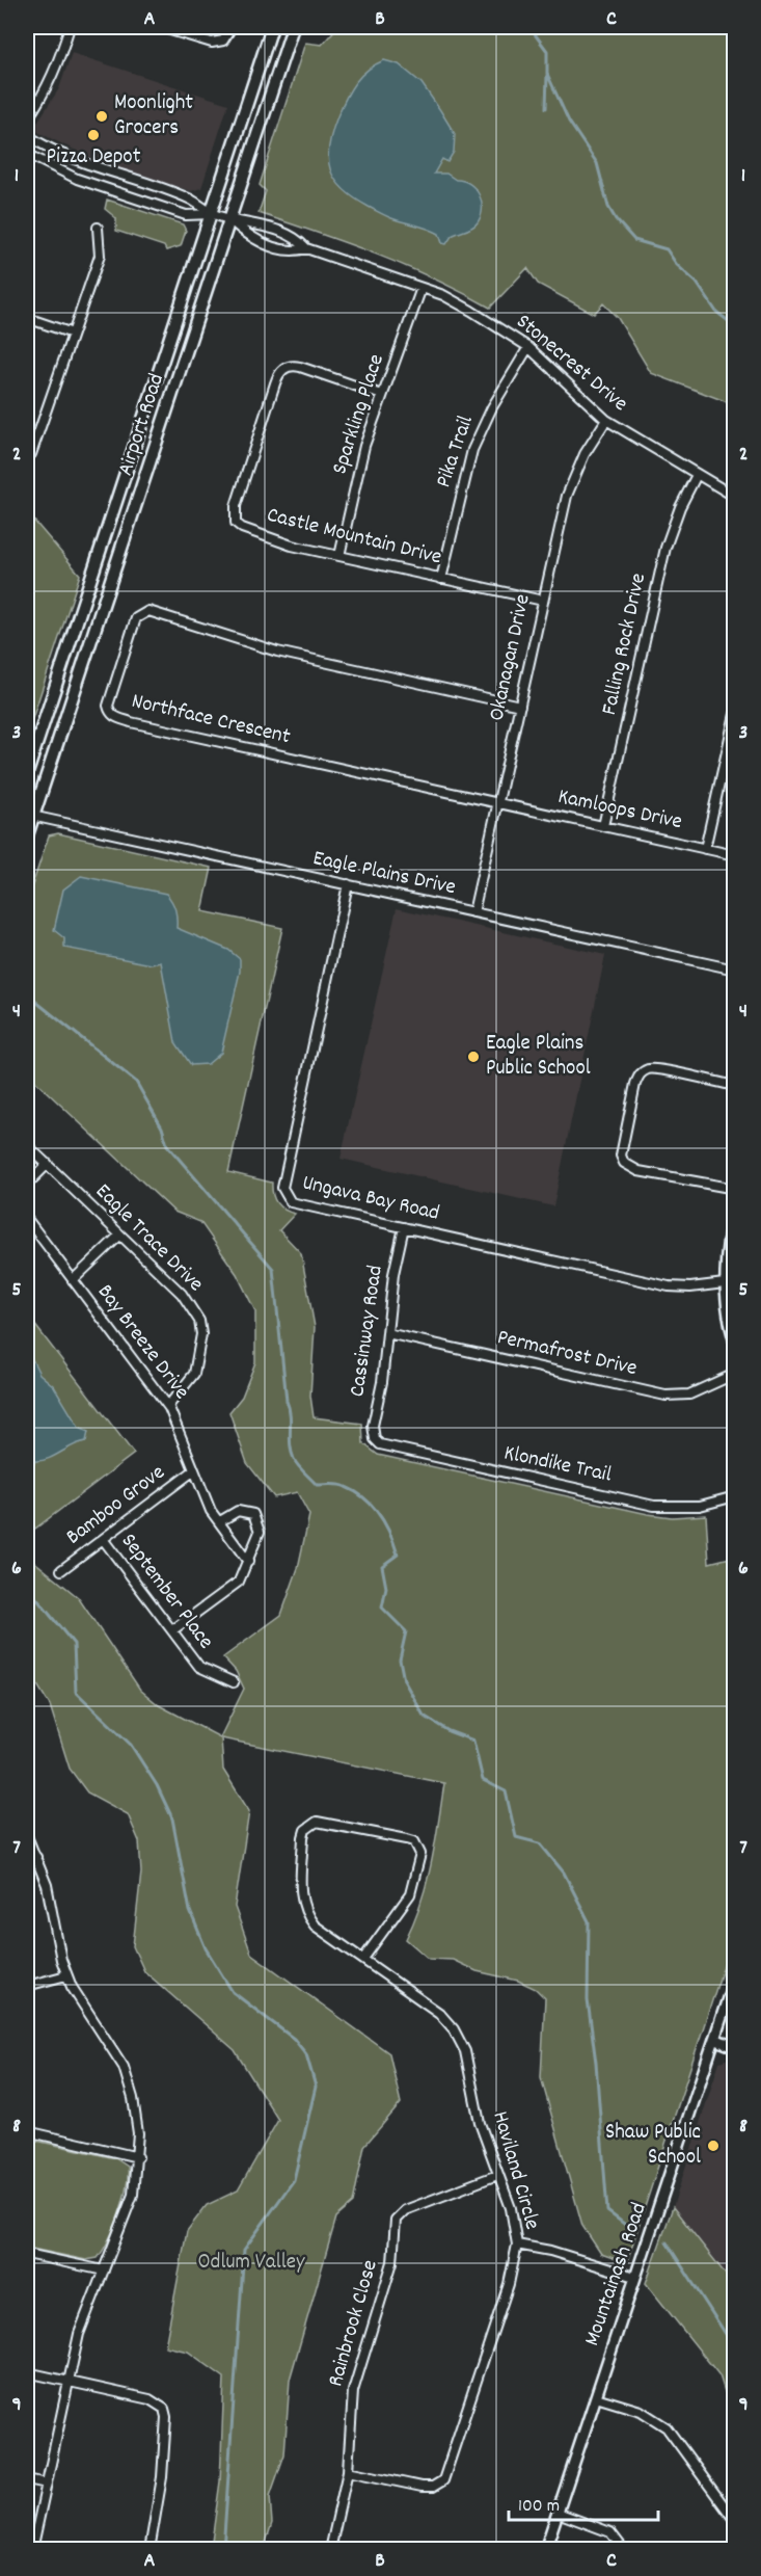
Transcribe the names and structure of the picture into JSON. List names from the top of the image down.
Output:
{
  "streets": {
    "main road": ["Airport Road"],
    "street": [
      "Stonecrest Drive",
      "Sparkling Place",
      "Pika Trail",
      "Castle Mountain Drive",
      "Falling Rock Drive",
      "Okanagan Drive",
      "Northface Crescent",
      "Kamloops Drive",
      "Eagle Plains Drive",
      "Ungava Bay Road",
      "Eagle Trace Drive",
      "Cassinway Road",
      "Bay Breeze Drive",
      "Permafrost Drive",
      "Klondike Trail",
      "Bamboo Grove",
      "September Place",
      "Haviland Circle",
      "Mountainash Road",
      "Rainbrook Close"
    ]
  },
  "crossings": [
    ["Stonecrest Drive", "Sparkling Place"],
    ["Stonecrest Drive", "Airport Road"],
    ["Stonecrest Drive", "Pika Trail"],
    ["Stonecrest Drive", "Falling Rock Drive"],
    ["Stonecrest Drive", "Okanagan Drive"],
    ["Sparkling Place", "Castle Mountain Drive"],
    ["Airport Road", "Eagle Plains Drive"],
    ["Pika Trail", "Castle Mountain Drive"],
    ["Castle Mountain Drive", "Okanagan Drive"],
    ["Falling Rock Drive", "Kamloops Drive"],
    ["Okanagan Drive", "Northface Crescent"],
    ["Okanagan Drive", "Kamloops Drive"],
    ["Okanagan Drive", "Eagle Plains Drive"],
    ["Northface Crescent", "Kamloops Drive"],
    ["Eagle Plains Drive", "Ungava Bay Road"],
    ["Ungava Bay Road", "Cassinway Road"],
    ["Eagle Trace Drive", "Bay Breeze Drive"],
    ["Cassinway Road", "Permafrost Drive"],
    ["Cassinway Road", "Klondike Trail"],
    ["Bay Breeze Drive", "Bamboo Grove"],
    ["Bamboo Grove", "September Place"],
    ["Haviland Circle", "Rainbrook Close"]
  ],
  "parks": ["Odlum Valley"],
  "places": [
    "Moonlight Grocers",
    "Pizza Depot",
    "Eagle Plains Public School",
    "Shaw Public School"
  ],
  "scale_bar": "100 m",
  "grid": {
    "columns": ["A", "B", "C"],
    "rows": [
      "1",
      "2",
      "3",
      "4",
      "5",
      "6",
      "7",
      "8",
      "9"
    ]
  }
}
